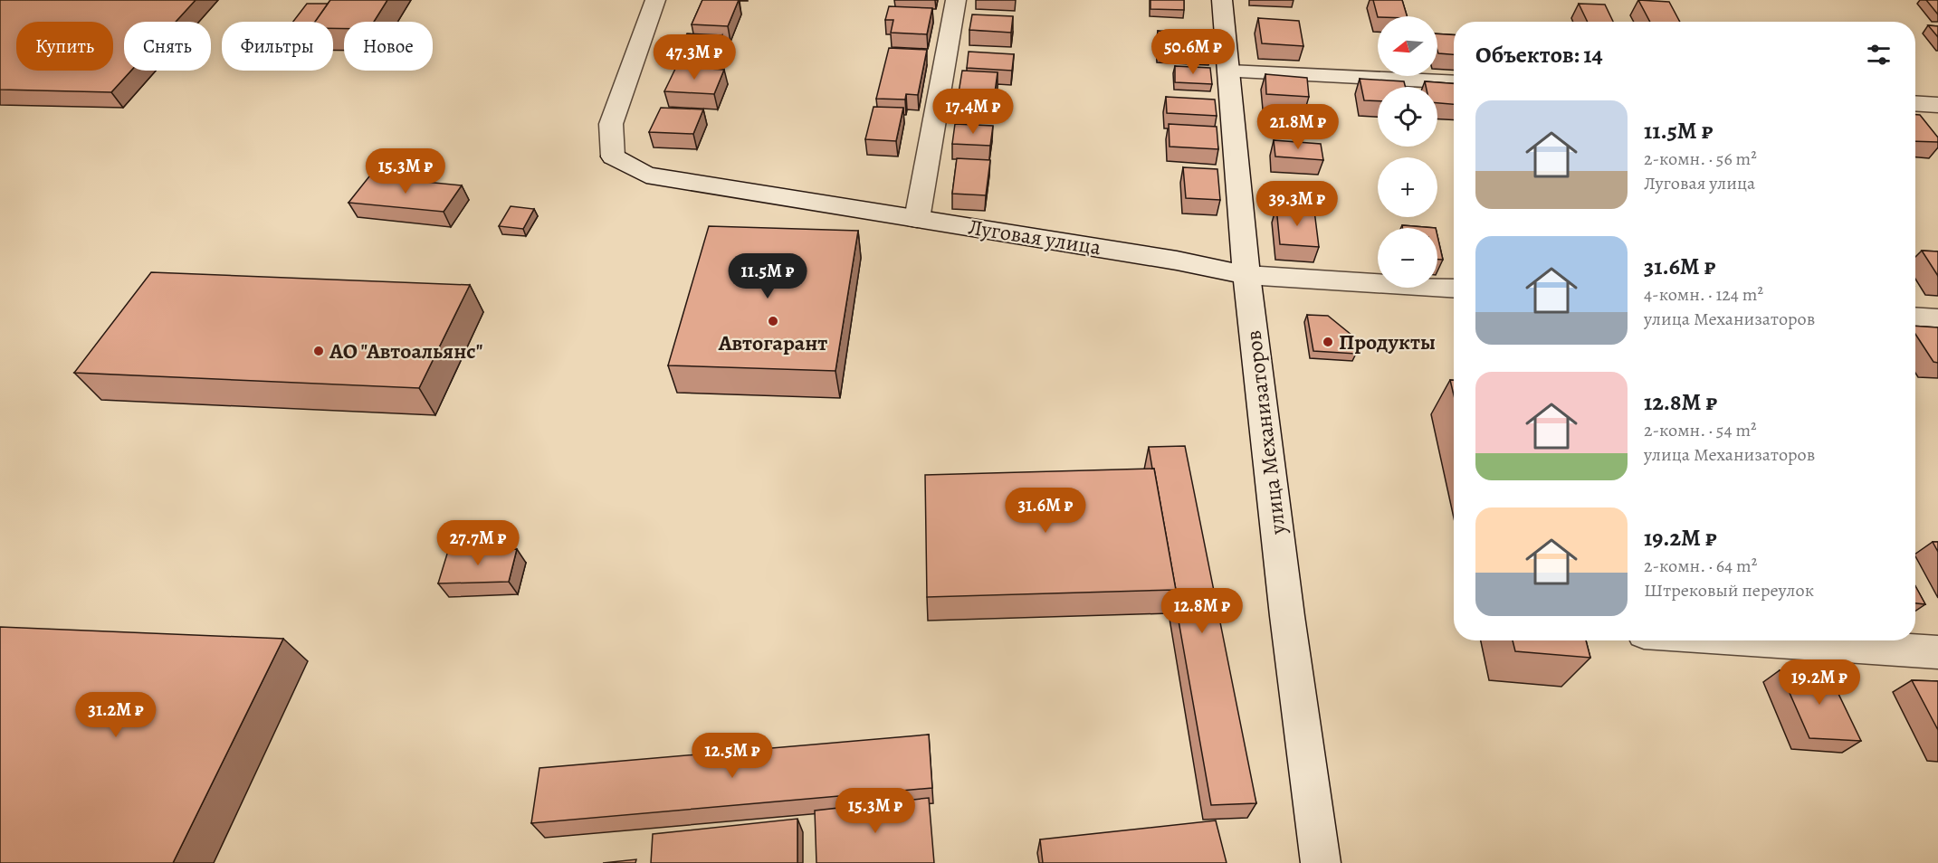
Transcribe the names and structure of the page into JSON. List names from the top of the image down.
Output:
{
  "streets": {
    "street": ["Луговая улица", "улица Механизаторов"]
  },
  "crossings": [
    ["Луговая улица", "улица Механизаторов"]
  ],
  "places": ["Автогарант", "Продукты", "АО \"Автоальянс\""],
  "north": "left",
  "page": {
    "map_buttons": ["+", "−"],
    "chip": [
      "Купить",
      "Снять",
      "Фильтры",
      "Новое"
    ],
    "heading": "Объектов: 14",
    "price": [
      "50.6M ₽",
      "47.3M ₽",
      "17.4M ₽",
      "21.8M ₽",
      "15.3M ₽",
      "39.3M ₽",
      "11.5M ₽",
      "31.6M ₽",
      "27.7M ₽",
      "12.8M ₽",
      "19.2M ₽",
      "31.2M ₽",
      "12.5M ₽",
      "15.3M ₽"
    ],
    "list": [
      {
        "name": "11.5M ₽",
        "note": "2-комн. · 56 m² · Луговая улица"
      },
      {
        "name": "31.6M ₽",
        "note": "4-комн. · 124 m² · улица Механизаторов"
      },
      {
        "name": "12.8M ₽",
        "note": "2-комн. · 54 m² · улица Механизаторов"
      },
      {
        "name": "19.2M ₽",
        "note": "2-комн. · 64 m² · Штрековый переулок"
      }
    ]
  }
}
